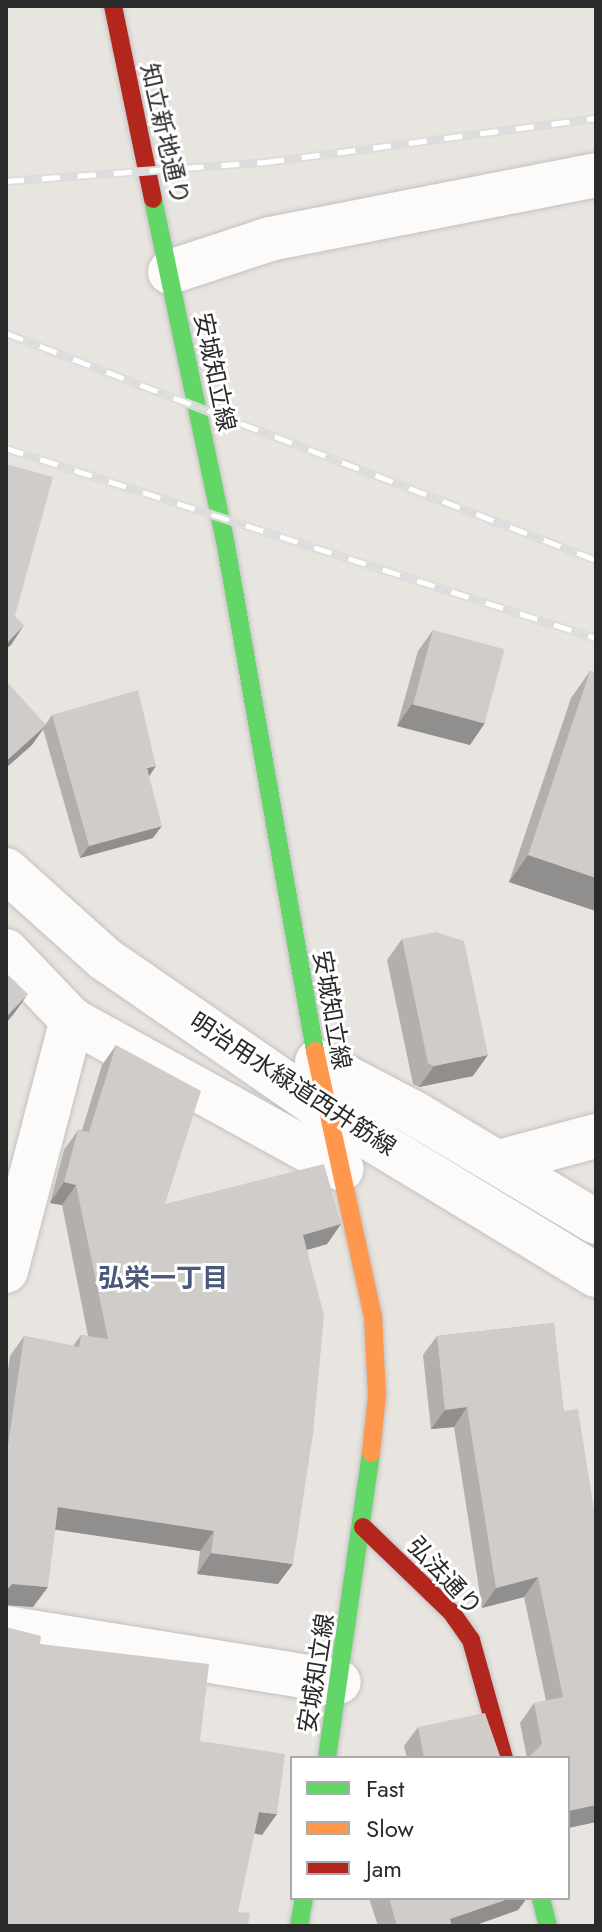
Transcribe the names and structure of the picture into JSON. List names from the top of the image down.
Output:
{
  "streets": {
    "main road": ["知立新地通り", "安城知立線", "弘法通り"],
    "street": ["明治用水緑道西井筋線"]
  },
  "crossings": [
    ["知立新地通り", "安城知立線"],
    ["安城知立線", "明治用水緑道西井筋線"],
    ["安城知立線", "弘法通り"]
  ],
  "districts": ["弘栄一丁目"],
  "legend": ["Fast", "Slow", "Jam"]
}
